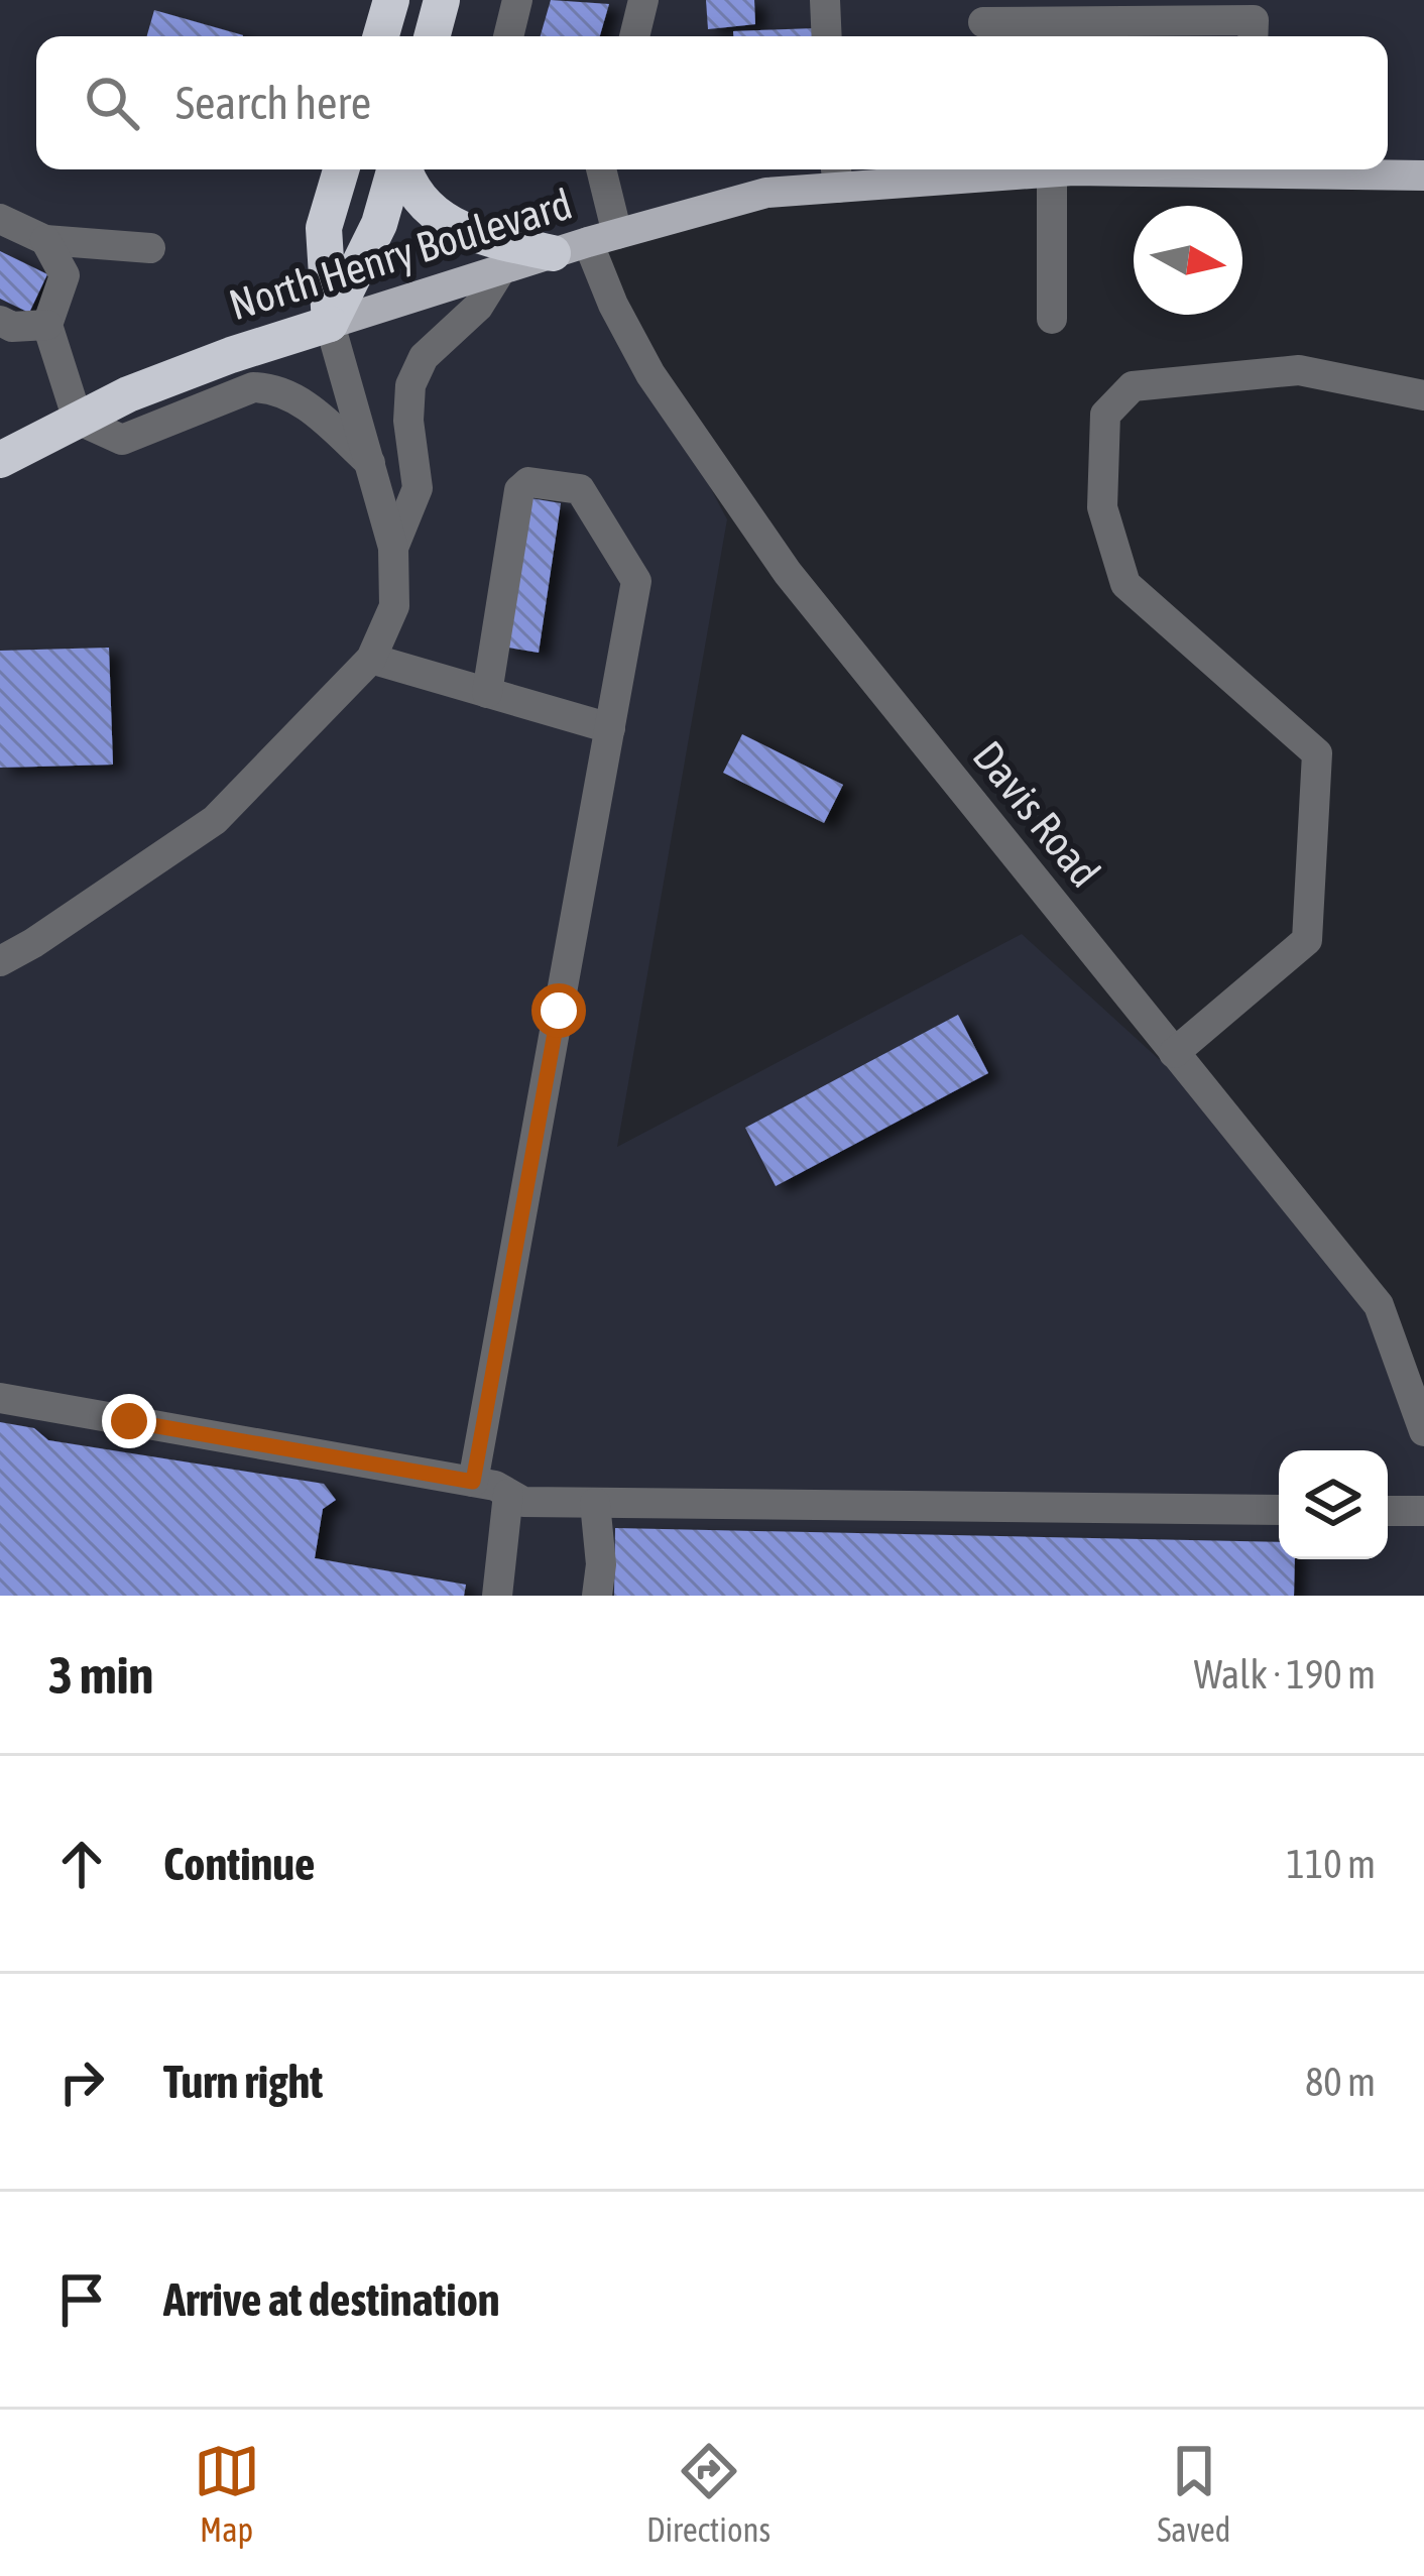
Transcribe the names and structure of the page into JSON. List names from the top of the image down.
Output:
{
  "streets": {
    "highway": ["North Henry Boulevard"],
    "street": ["Davis Road"]
  },
  "crossings": [
    ["North Henry Boulevard", "Davis Road"]
  ],
  "north": "right",
  "page": {
    "search": "Search here",
    "heading": ["3 min", "Walk · 190 m"],
    "list": [
      ["Continue", "110 m"],
      ["Turn right", "80 m"],
      "Arrive at destination"
    ],
    "nav": ["Map", "Directions", "Saved"]
  }
}
